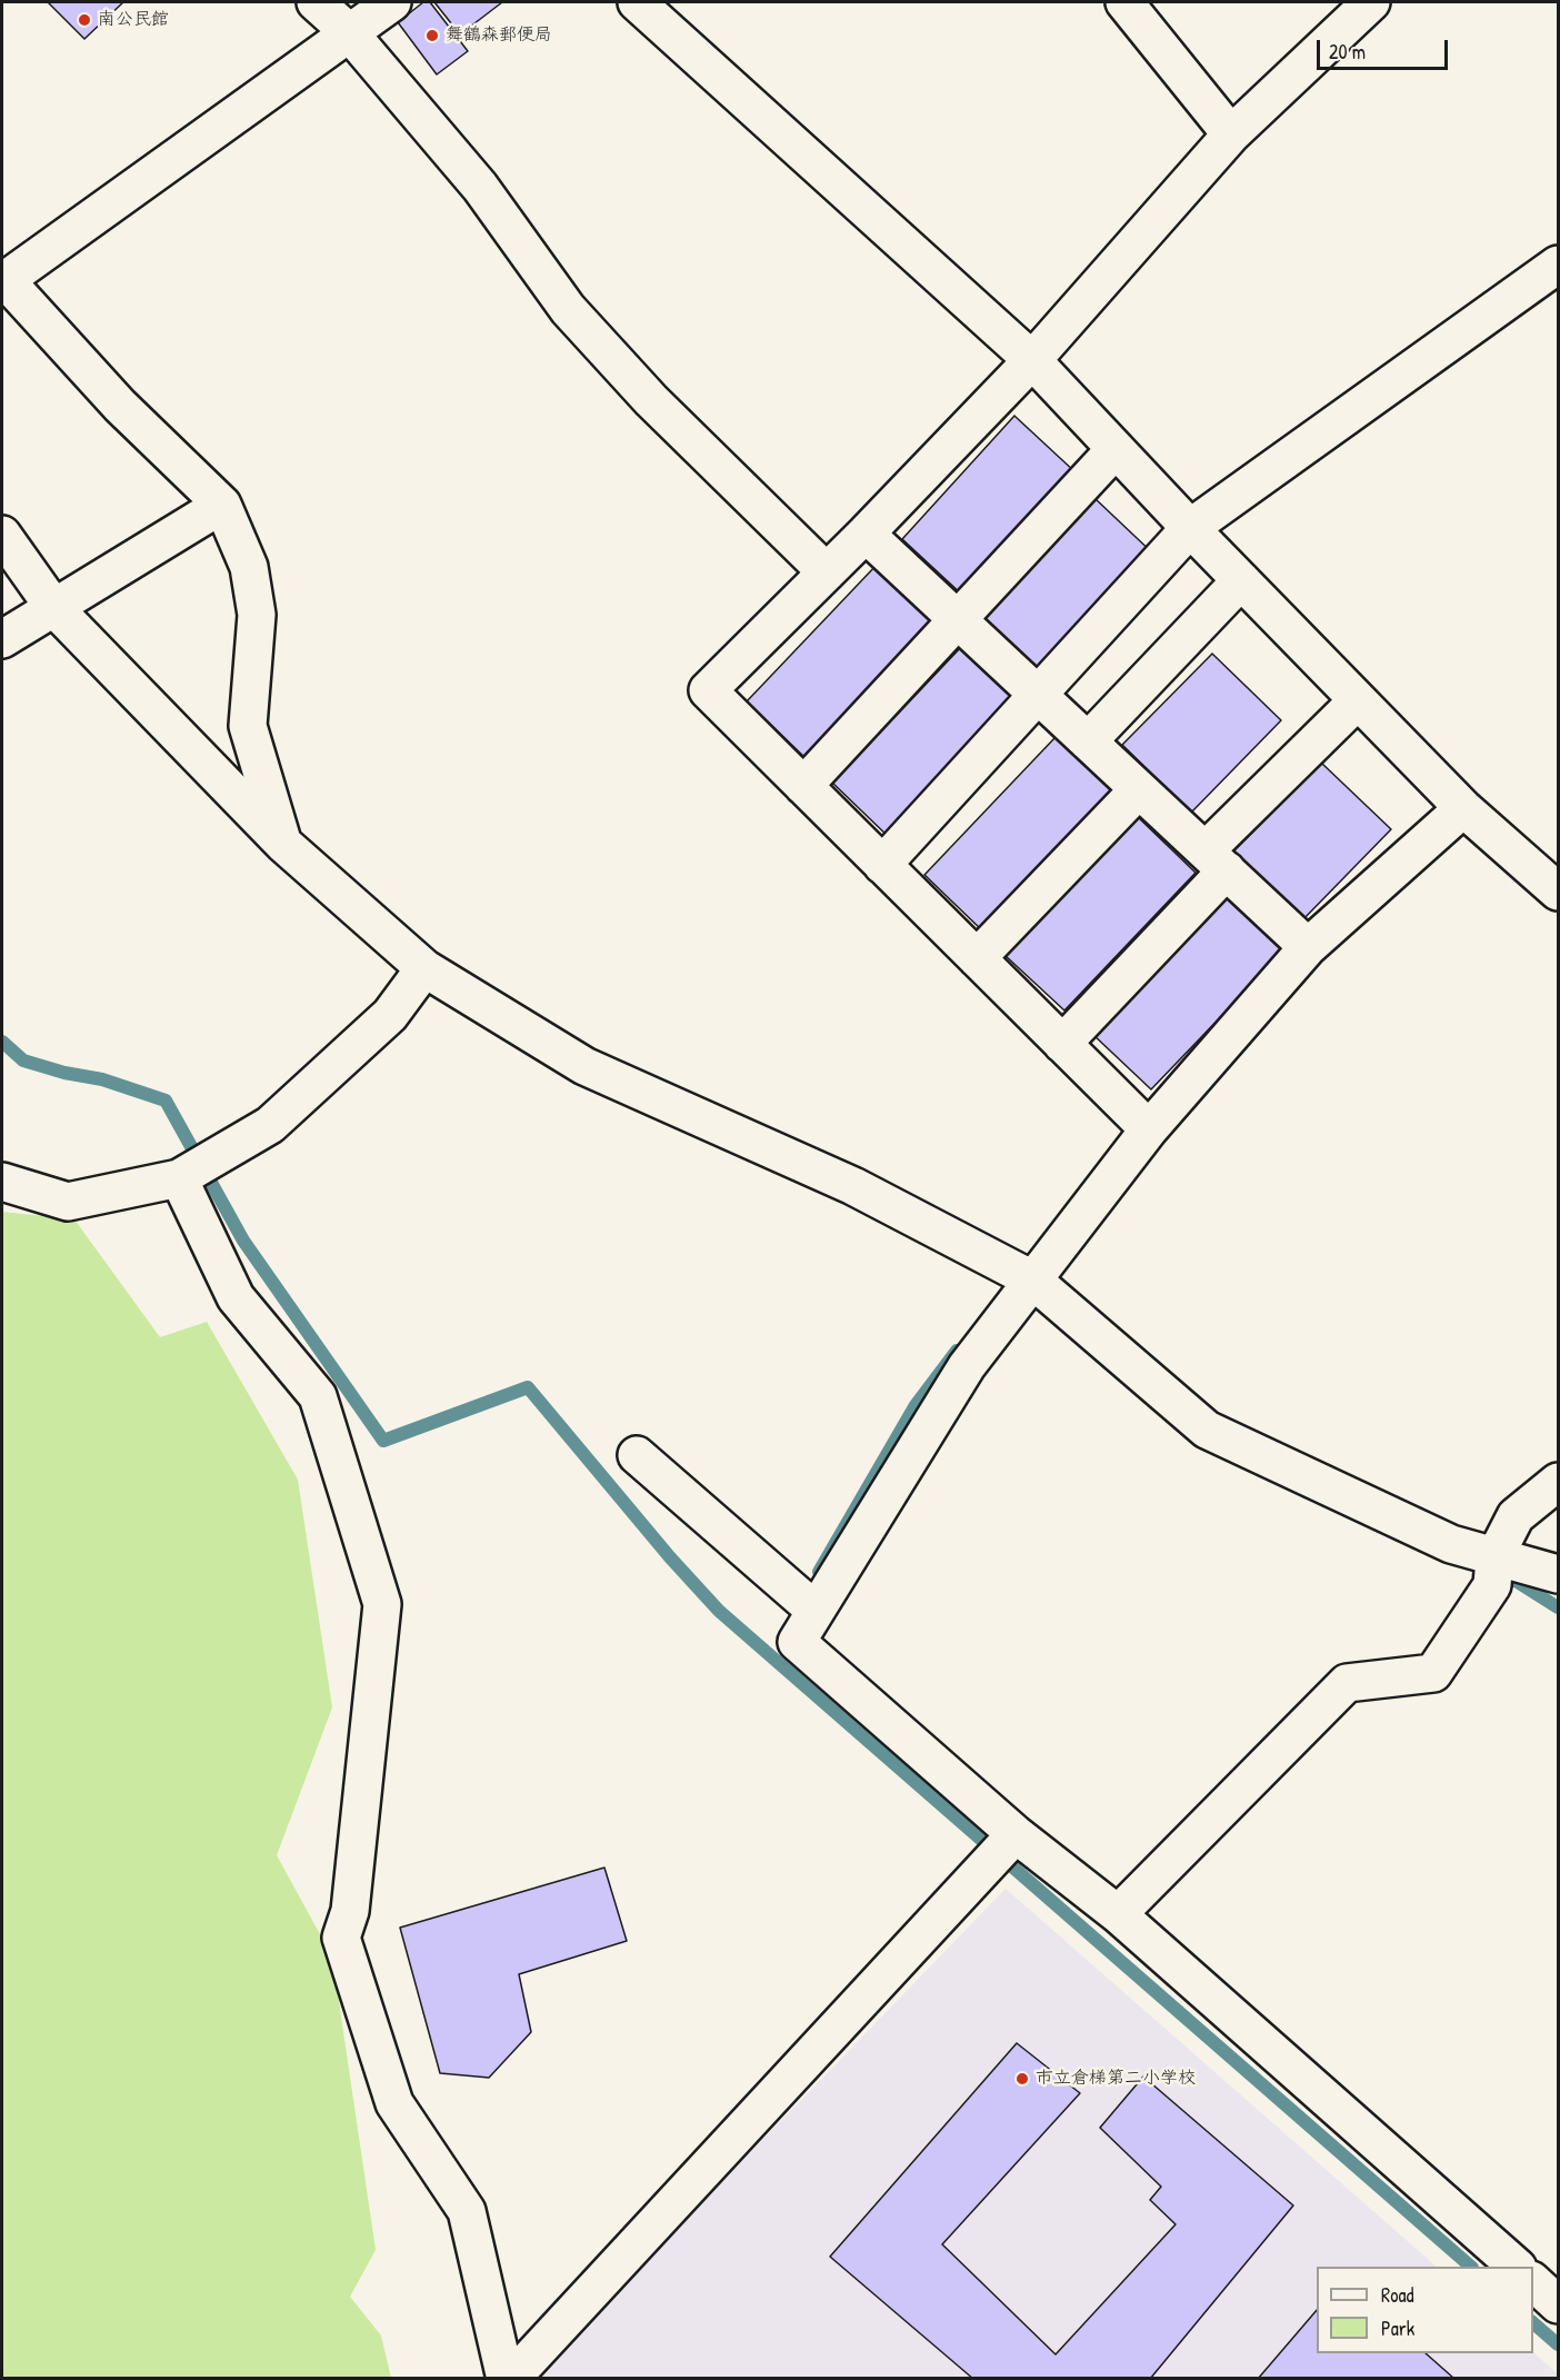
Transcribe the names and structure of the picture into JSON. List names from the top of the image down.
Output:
{
  "places": ["南公民館", "舞鶴森郵便局", "市立倉梯第二小学校"],
  "legend": ["Road", "Park"],
  "scale_bar": "20 m"
}
